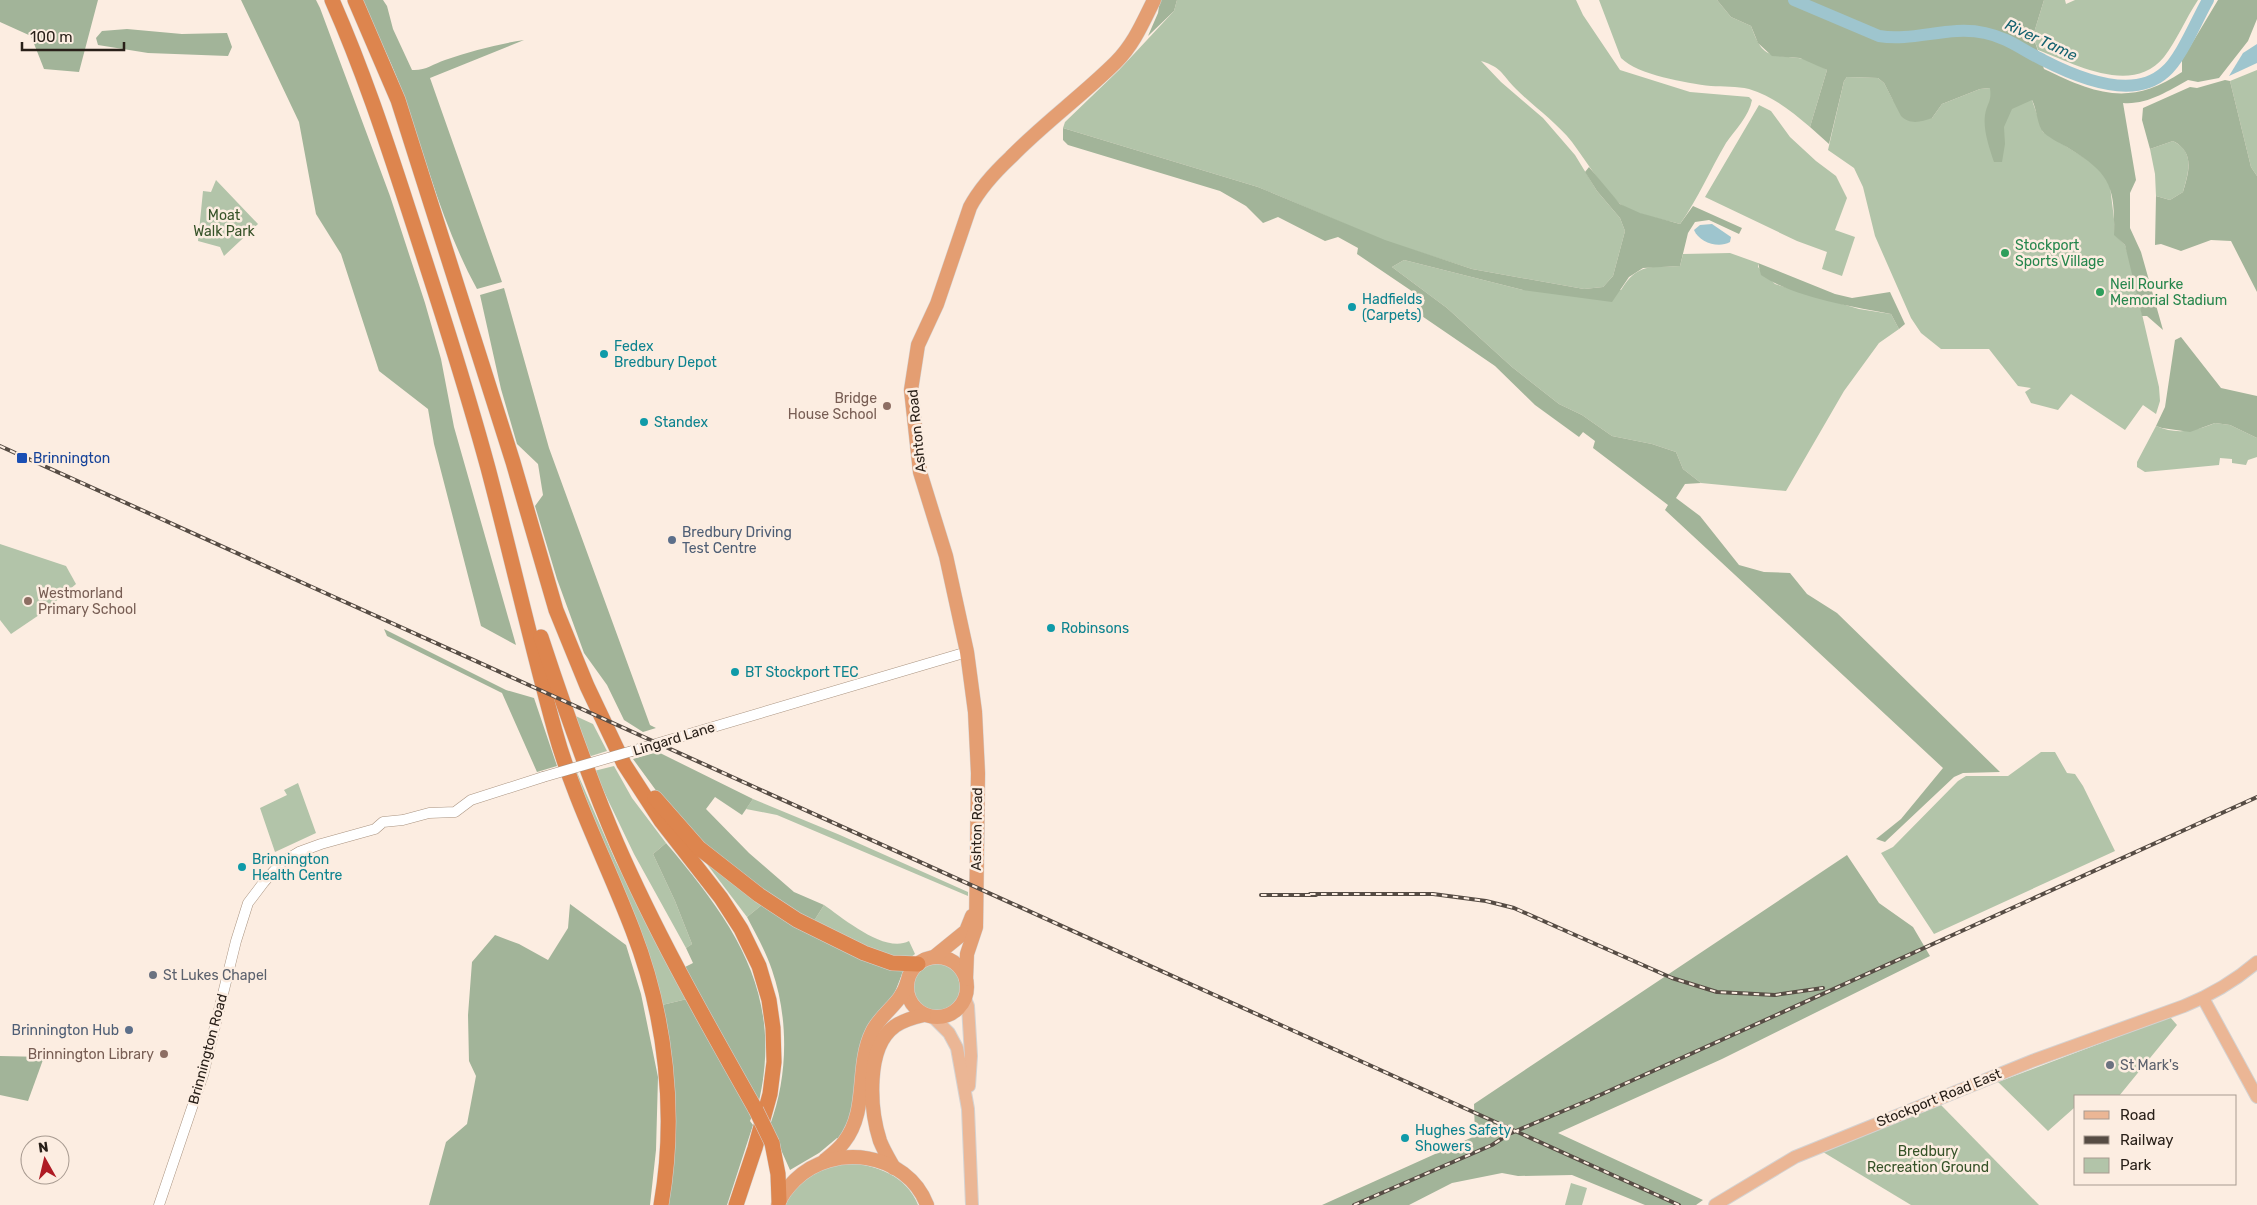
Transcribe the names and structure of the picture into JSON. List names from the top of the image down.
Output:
{
  "streets": {
    "highway": ["Ashton Road"],
    "main road": ["Stockport Road East"],
    "street": ["Lingard Lane", "Brinnington Road"]
  },
  "crossings": [
    ["Ashton Road", "Lingard Lane"],
    ["Lingard Lane", "Brinnington Road"]
  ],
  "water": ["River Tame"],
  "parks": ["Moat Walk Park", "Bredbury Recreation Ground"],
  "places": {
    "other": [
      "Stockport Sports Village",
      "Neil Rourke Memorial Stadium",
      "Hadfields (Carpets)",
      "Fedex Bredbury Depot",
      "Bridge House School",
      "Standex",
      "Bredbury Driving Test Centre",
      "Westmorland Primary School",
      "Robinsons",
      "BT Stockport TEC",
      "Brinnington Health Centre",
      "St Lukes Chapel",
      "Brinnington Hub",
      "Brinnington Library",
      "St Mark's",
      "Hughes Safety Showers"
    ],
    "transit": ["Brinnington"]
  },
  "legend": ["Road", "Railway", "Park"],
  "scale_bar": "100 m",
  "north": "top"
}
